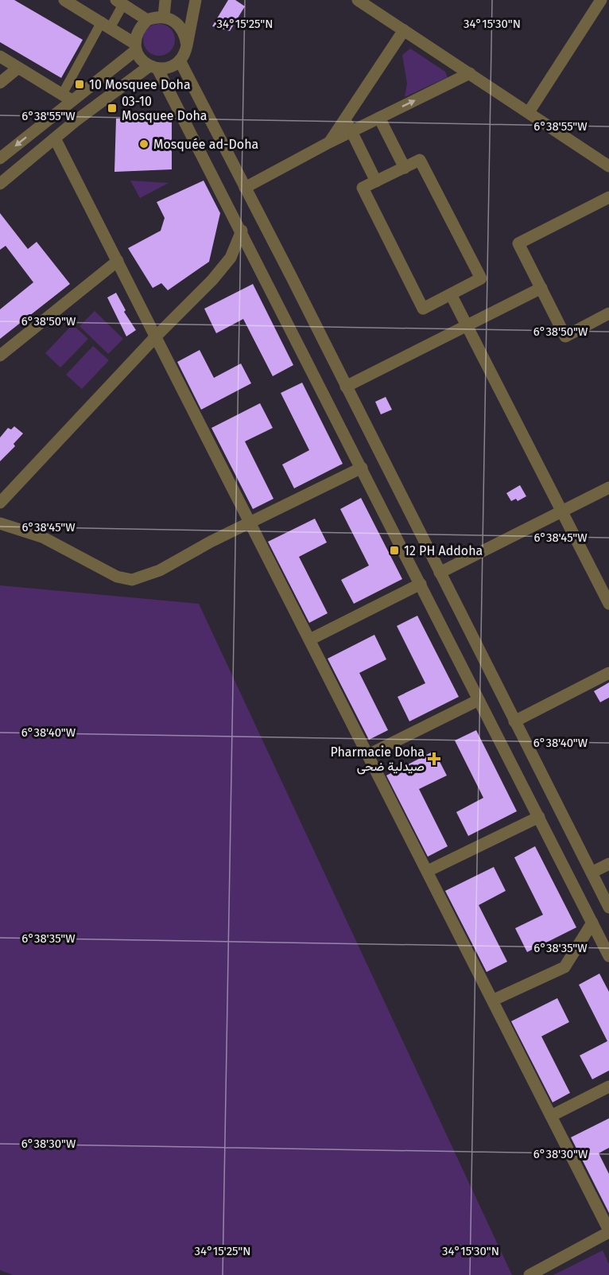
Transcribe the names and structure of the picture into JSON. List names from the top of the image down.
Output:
{
  "places": {
    "transit": ["10 Mosquee Doha", "03-10 Mosquee Doha", "12 PH Addoha"],
    "other": ["Mosquée ad-Doha"],
    "health": ["Pharmacie Doha صيدلية ضحى"]
  },
  "coordinates": [
    "34°15'25\"N",
    "34°15'30\"N",
    "6°38'55\"W",
    "6°38'50\"W",
    "6°38'45\"W",
    "6°38'40\"W",
    "6°38'35\"W",
    "6°38'30\"W"
  ]
}
